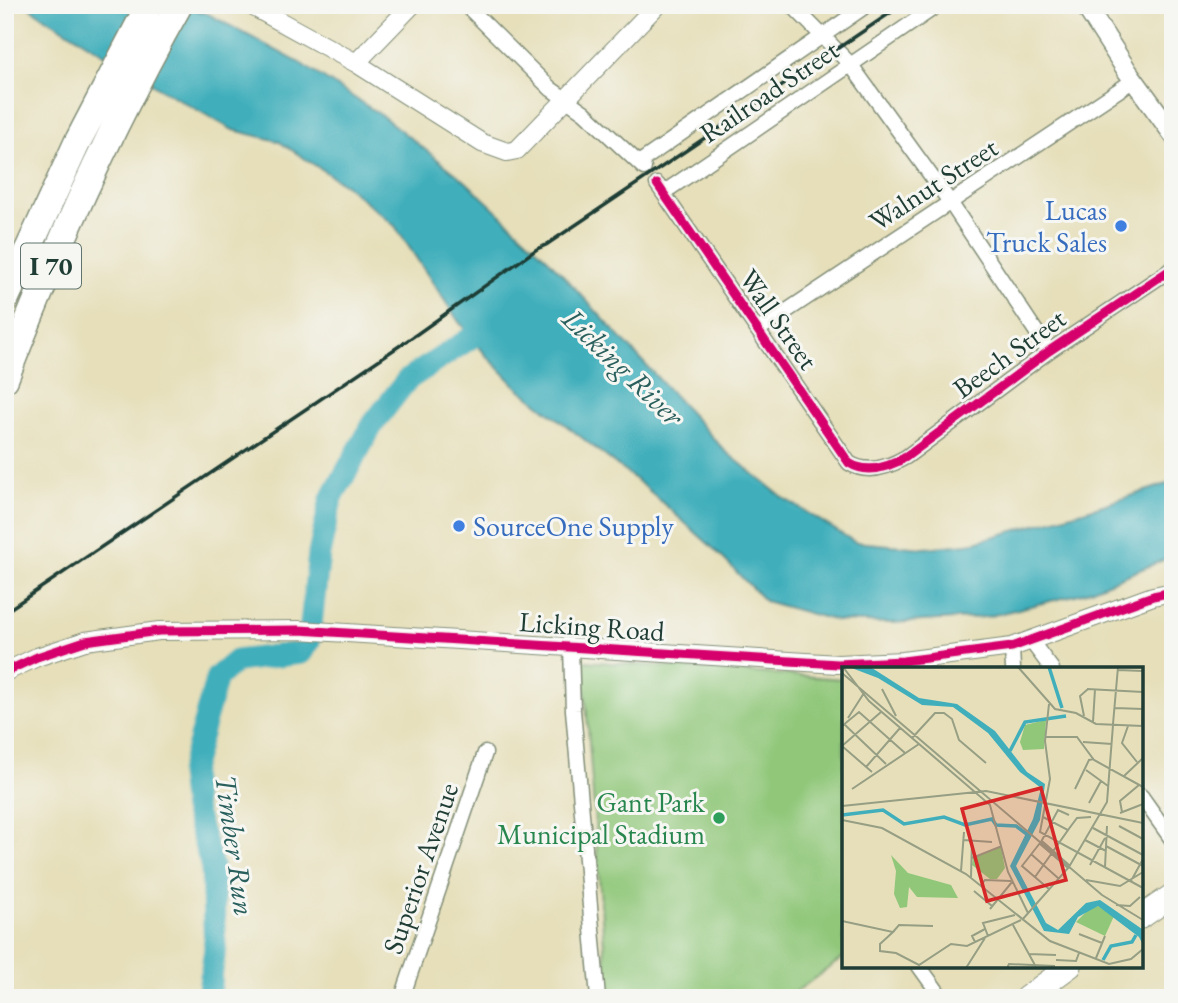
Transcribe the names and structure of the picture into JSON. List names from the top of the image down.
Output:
{
  "streets": {
    "highway": ["I 70"],
    "street": [
      "Railroad Street",
      "Walnut Street",
      "Wall Street",
      "Beech Street",
      "Licking Road",
      "Superior Avenue"
    ]
  },
  "crossings": [
    ["Railroad Street", "Wall Street"],
    ["Walnut Street", "Wall Street"],
    ["Wall Street", "Beech Street"]
  ],
  "water": ["Licking River", "Timber Run"],
  "places": ["Lucas Truck Sales", "SourceOne Supply", "Gant Park Municipal Stadium"]
}
